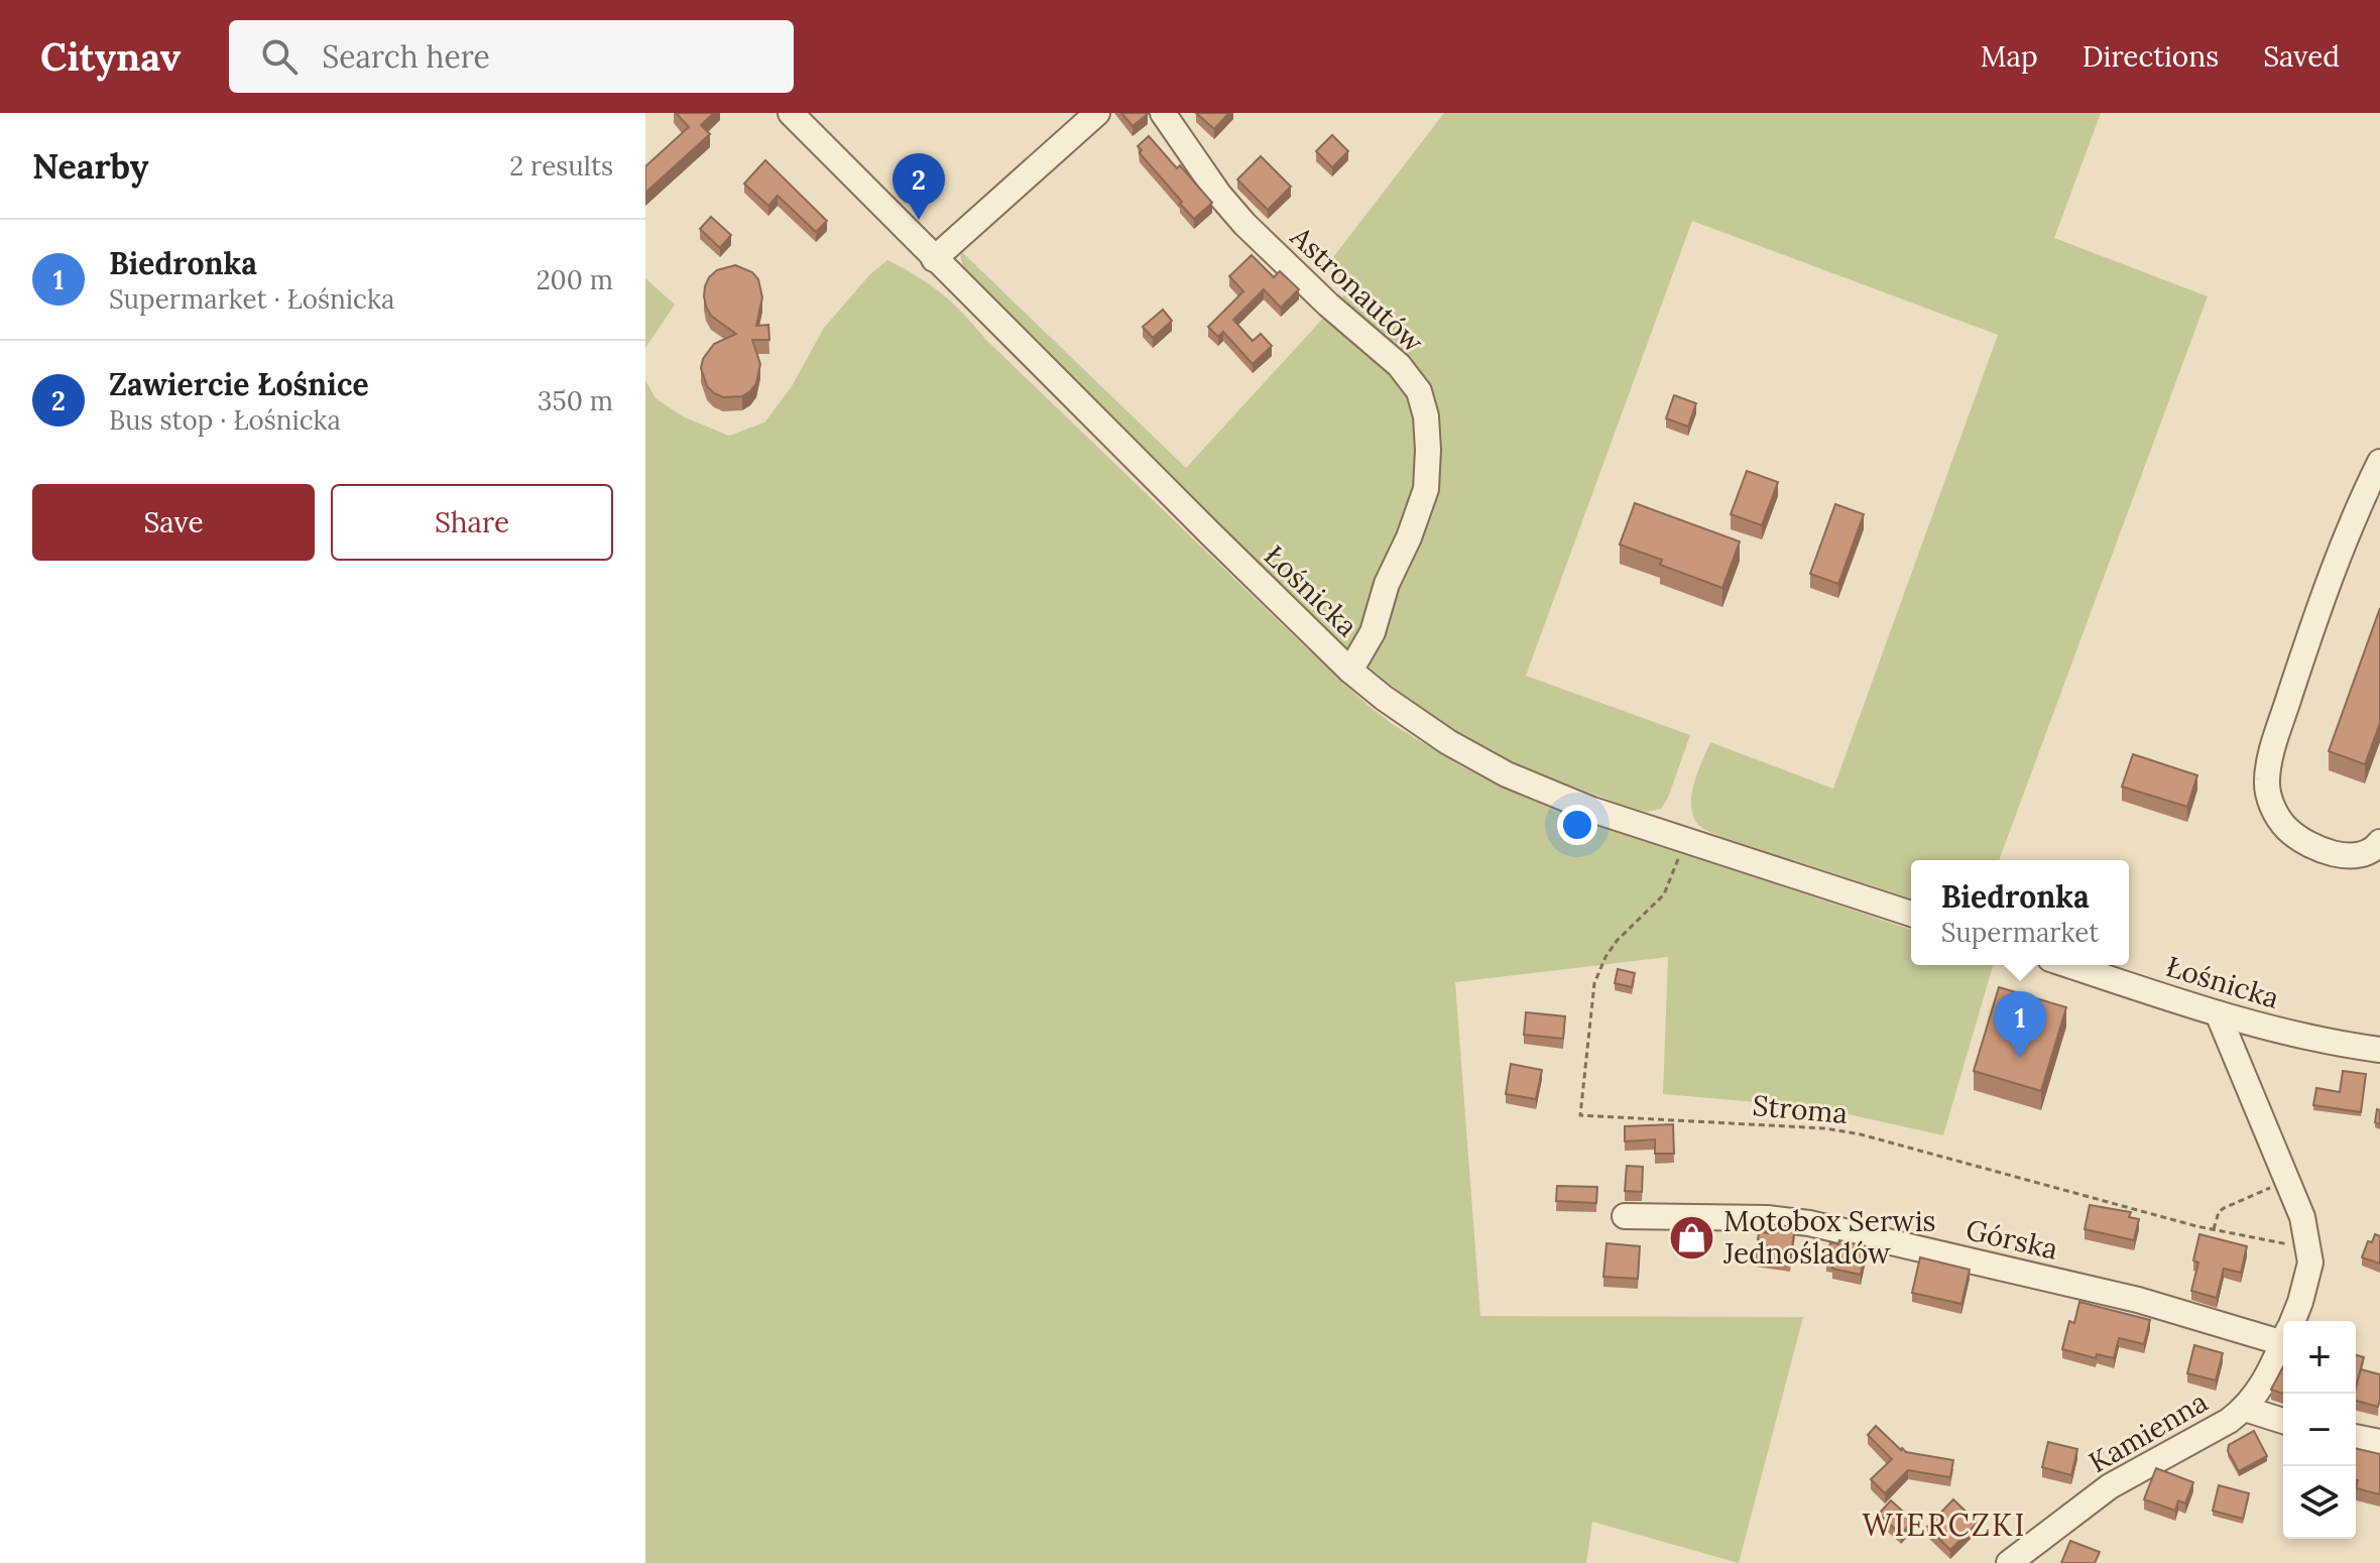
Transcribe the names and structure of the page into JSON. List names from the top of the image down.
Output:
{
  "streets": {
    "street": [
      "Astronautów",
      "Łośnicka",
      "Górska",
      "Kamienna"
    ],
    "path": ["Stroma"]
  },
  "crossings": [
    ["Astronautów", "Łośnicka"],
    ["Łośnicka", "Stroma"],
    ["Łośnicka", "Kamienna"],
    ["Stroma", "Kamienna"]
  ],
  "districts": ["WIERCZKI"],
  "places": {
    "shop": ["Motobox Serwis Jednośladów"]
  },
  "page": {
    "header": "Citynav",
    "search": "Search here",
    "nav": ["Map", "Directions", "Saved"],
    "heading": ["Nearby", "2 results"],
    "pins": ["2", "1"],
    "list": [
      {
        "mark": "1",
        "name": "Biedronka",
        "note": "Supermarket · Łośnicka",
        "value": "200 m"
      },
      {
        "mark": "2",
        "name": "Zawiercie Łośnice",
        "note": "Bus stop · Łośnicka",
        "value": "350 m"
      }
    ],
    "buttons": ["Save", "Share"],
    "popup": ["Biedronka", "Supermarket"],
    "map_buttons": ["+", "−"]
  }
}
